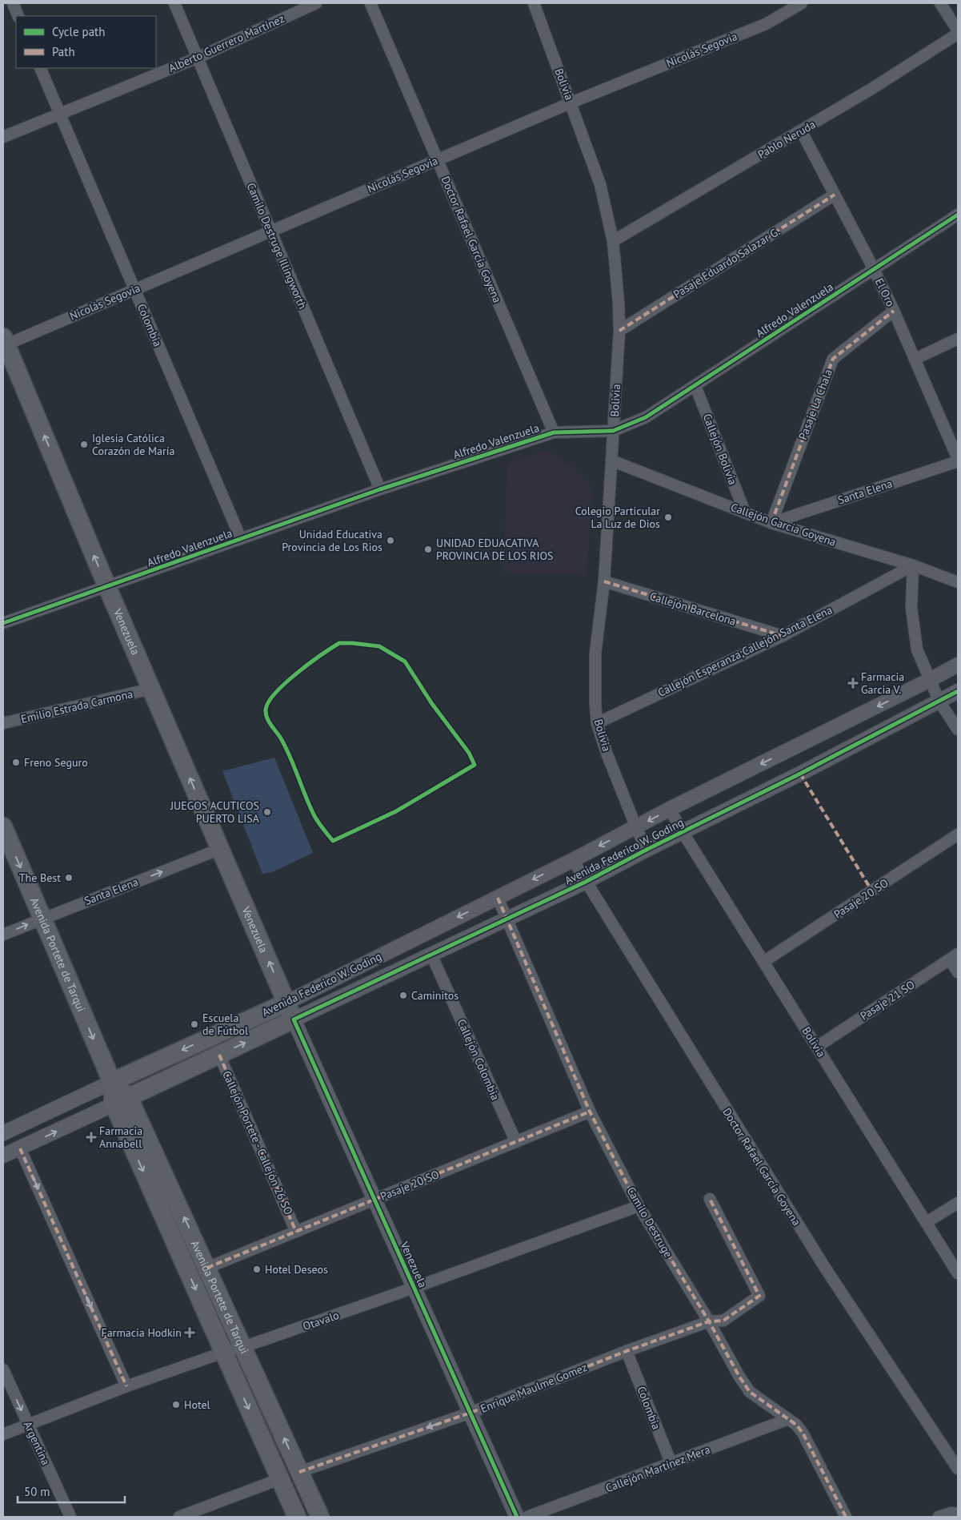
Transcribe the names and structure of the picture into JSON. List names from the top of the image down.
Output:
{
  "streets": {
    "main road": ["Venezuela", "Avenida Federico W. Goding", "Avenida Portete de Tarqui"],
    "street": [
      "Alberto Guerrero Martínez",
      "Nicolás Segovia",
      "Bolivia",
      "Pablo Neruda",
      "Doctor Rafael García Goyena",
      "Camilo Destruge Illingworth",
      "Pasaje Eduardo Salazar G.",
      "El Oro",
      "Alfredo Valenzuela",
      "Colombia",
      "Pasaje La Chala",
      "Callejón Bolivia",
      "Santa Elena",
      "Callejón García Goyena",
      "Callejón Barcelona",
      "Callejón Esperanza;Callejón Santa Elena",
      "Emilio Estrada Carmona",
      "Pasaje 20 SO",
      "Pasaje 21 SO",
      "Callejón Colombia",
      "Callejón Portete - Callejón 26 SO",
      "Camilo Destruge",
      "Otavalo",
      "Enrique Maulme Gomez",
      "Argentina",
      "Callejón Martínez Mera"
    ]
  },
  "crossings": [
    ["Alberto Guerrero Martínez", "Camilo Destruge Illingworth"],
    ["Alberto Guerrero Martínez", "Colombia"],
    ["Nicolás Segovia", "Bolivia"],
    ["Nicolás Segovia", "Doctor Rafael García Goyena"],
    ["Nicolás Segovia", "Camilo Destruge Illingworth"],
    ["Nicolás Segovia", "Colombia"],
    ["Nicolás Segovia", "Venezuela"],
    ["Bolivia", "Pablo Neruda"],
    ["Bolivia", "Pasaje Eduardo Salazar G."],
    ["Bolivia", "Alfredo Valenzuela"],
    ["Bolivia", "Callejón García Goyena"],
    ["Bolivia", "Callejón Barcelona"],
    ["Bolivia", "Callejón Esperanza;Callejón Santa Elena"],
    ["Bolivia", "Avenida Federico W. Goding"],
    ["Bolivia", "Pasaje 20 SO"],
    ["Bolivia", "Pasaje 21 SO"],
    ["Pablo Neruda", "El Oro"],
    ["Doctor Rafael García Goyena", "Alfredo Valenzuela"],
    ["Doctor Rafael García Goyena", "Avenida Federico W. Goding"],
    ["Camilo Destruge Illingworth", "Alfredo Valenzuela"],
    ["Pasaje Eduardo Salazar G.", "El Oro"],
    ["El Oro", "Alfredo Valenzuela"],
    ["El Oro", "Pasaje La Chala"],
    ["El Oro", "Santa Elena"],
    ["Alfredo Valenzuela", "Colombia"],
    ["Alfredo Valenzuela", "Callejón Bolivia"],
    ["Alfredo Valenzuela", "Venezuela"],
    ["Colombia", "Enrique Maulme Gomez"],
    ["Colombia", "Callejón Martínez Mera"],
    ["Pasaje La Chala", "Santa Elena"],
    ["Pasaje La Chala", "Callejón García Goyena"],
    ["Callejón Bolivia", "Callejón García Goyena"],
    ["Santa Elena", "Callejón García Goyena"],
    ["Santa Elena", "Venezuela"],
    ["Santa Elena", "Avenida Portete de Tarqui"],
    ["Callejón García Goyena", "Callejón Esperanza;Callejón Santa Elena"],
    ["Callejón Barcelona", "Callejón Esperanza;Callejón Santa Elena"],
    ["Venezuela", "Emilio Estrada Carmona"],
    ["Venezuela", "Avenida Federico W. Goding"],
    ["Venezuela", "Pasaje 20 SO"],
    ["Venezuela", "Otavalo"],
    ["Venezuela", "Enrique Maulme Gomez"],
    ["Avenida Federico W. Goding", "Avenida Portete de Tarqui"],
    ["Avenida Federico W. Goding", "Callejón Colombia"],
    ["Avenida Federico W. Goding", "Callejón Portete - Callejón 26 SO"],
    ["Avenida Federico W. Goding", "Camilo Destruge"],
    ["Pasaje 20 SO", "Avenida Portete de Tarqui"],
    ["Pasaje 20 SO", "Callejón Colombia"],
    ["Pasaje 20 SO", "Callejón Portete - Callejón 26 SO"],
    ["Pasaje 20 SO", "Camilo Destruge"],
    ["Avenida Portete de Tarqui", "Otavalo"],
    ["Avenida Portete de Tarqui", "Enrique Maulme Gomez"],
    ["Camilo Destruge", "Otavalo"],
    ["Camilo Destruge", "Enrique Maulme Gomez"],
    ["Camilo Destruge", "Callejón Martínez Mera"],
    ["Otavalo", "Argentina"]
  ],
  "one_way": ["Santa Elena", "Venezuela", "Argentina"],
  "places": {
    "other": [
      "Iglesia Católica Corazón de María",
      "Colegio Particular La Luz de Dios",
      "Unidad Educativa Provincia de Los Rios",
      "UNIDAD EDUACATIVA PROVINCIA DE LOS RIOS",
      "Freno Seguro",
      "JUEGOS ACUTICOS PUERTO LISA",
      "The Best",
      "Caminitos",
      "Escuela de Fútbol",
      "Hotel Deseos",
      "Hotel"
    ],
    "health": ["Farmacia Garcia V.", "Farmacia Annabell", "Farmacia Hodkin"]
  },
  "legend": ["Cycle path", "Path"],
  "scale_bar": "50 m"
}
